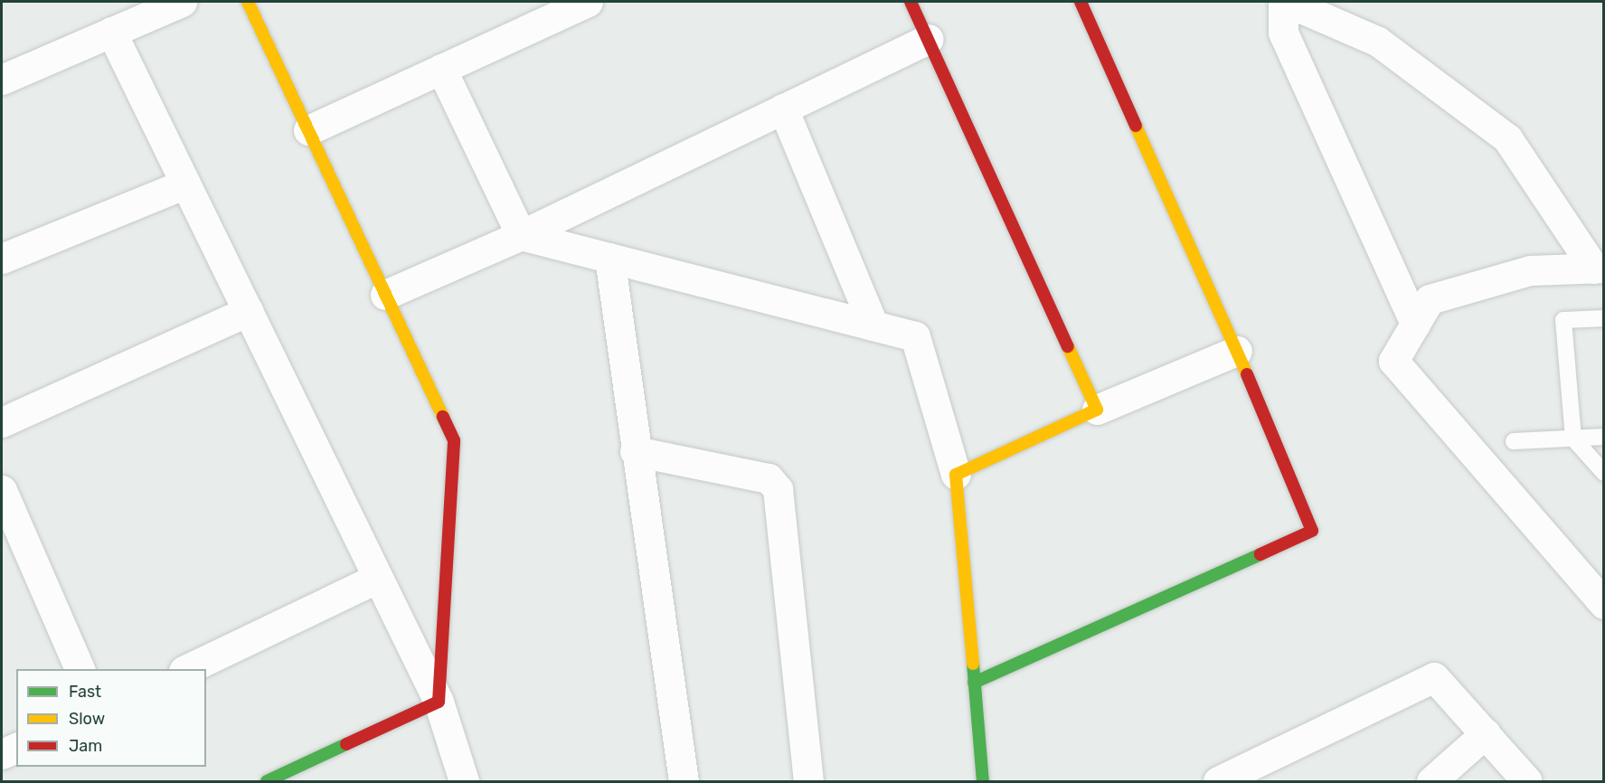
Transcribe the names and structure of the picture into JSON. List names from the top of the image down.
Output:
{
  "legend": ["Fast", "Slow", "Jam"]
}
